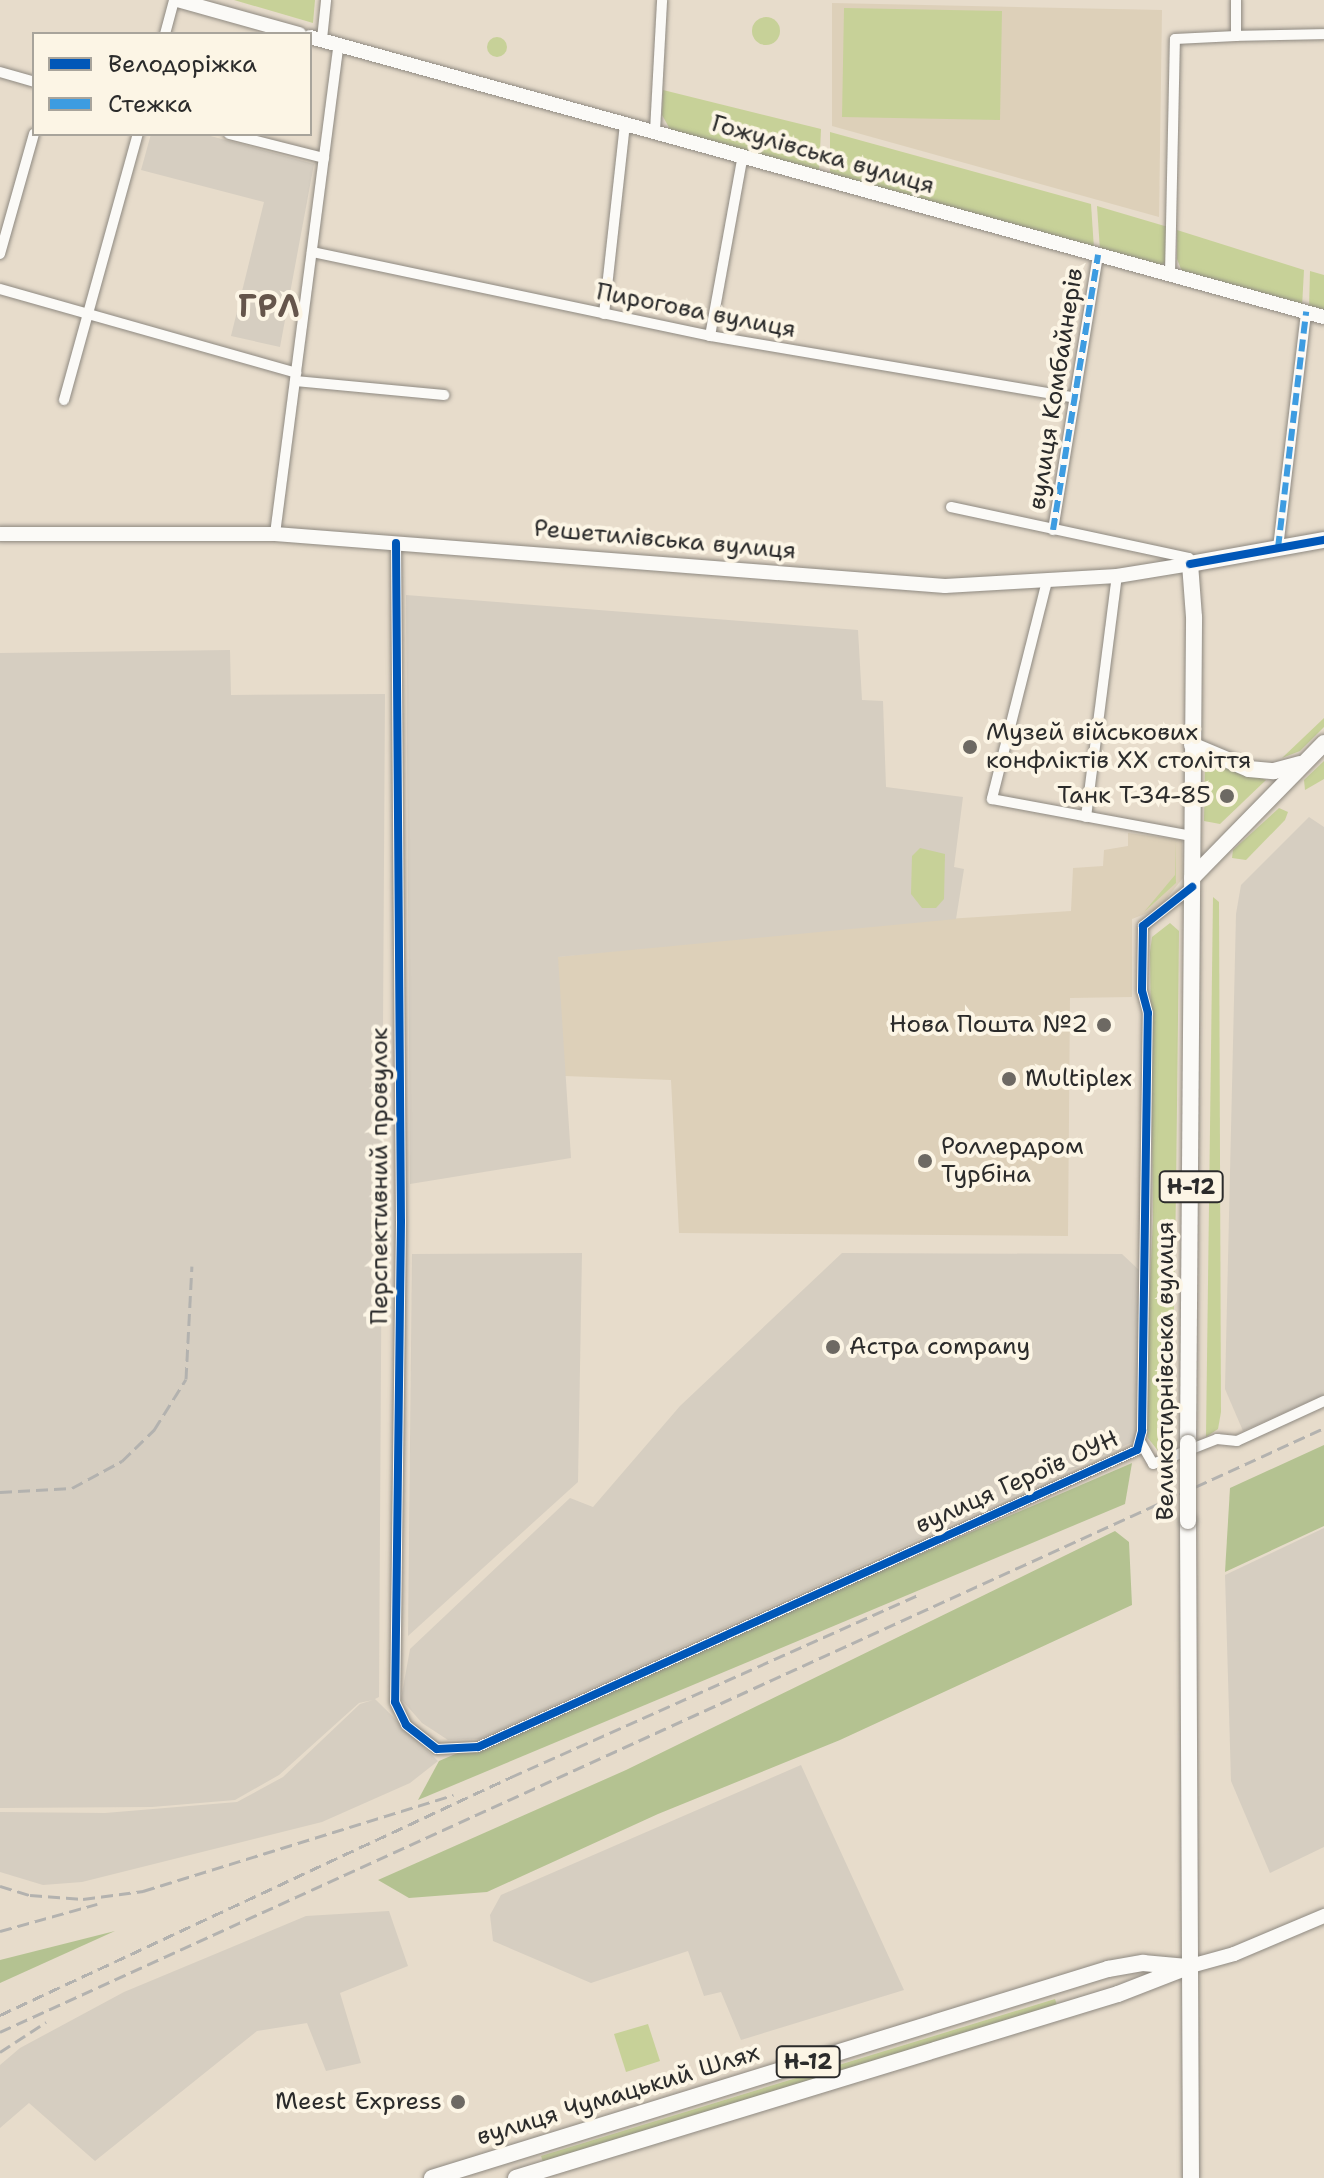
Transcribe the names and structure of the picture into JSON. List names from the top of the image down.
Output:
{
  "streets": {
    "main road": [
      "Решетилівська вулиця",
      "Н-12",
      "Великотирнівська вулиця",
      "вулиця Чумацький Шлях"
    ],
    "street": [
      "Гожулівська вулиця",
      "Пирогова вулиця",
      "вулиця Комбайнерів",
      "Перспективний провулок",
      "вулиця Героїв ОУН"
    ]
  },
  "crossings": [
    ["Гожулівська вулиця", "вулиця Комбайнерів"],
    ["Пирогова вулиця", "вулиця Комбайнерів"],
    ["Решетилівська вулиця", "Перспективний провулок"],
    ["Решетилівська вулиця", "Великотирнівська вулиця"],
    ["Перспективний провулок", "вулиця Героїв ОУН"],
    ["Великотирнівська вулиця", "вулиця Героїв ОУН"],
    ["Великотирнівська вулиця", "вулиця Чумацький Шлях"]
  ],
  "districts": ["ГРЛ"],
  "places": [
    "Музей військових конфліктів ХХ століття",
    "Танк Т-34-85",
    "Нова Пошта №2",
    "Multiplex",
    "Роллердром Турбіна",
    "Астра company",
    "Meest Express"
  ],
  "legend": ["Велодоріжка", "Стежка"]
}
